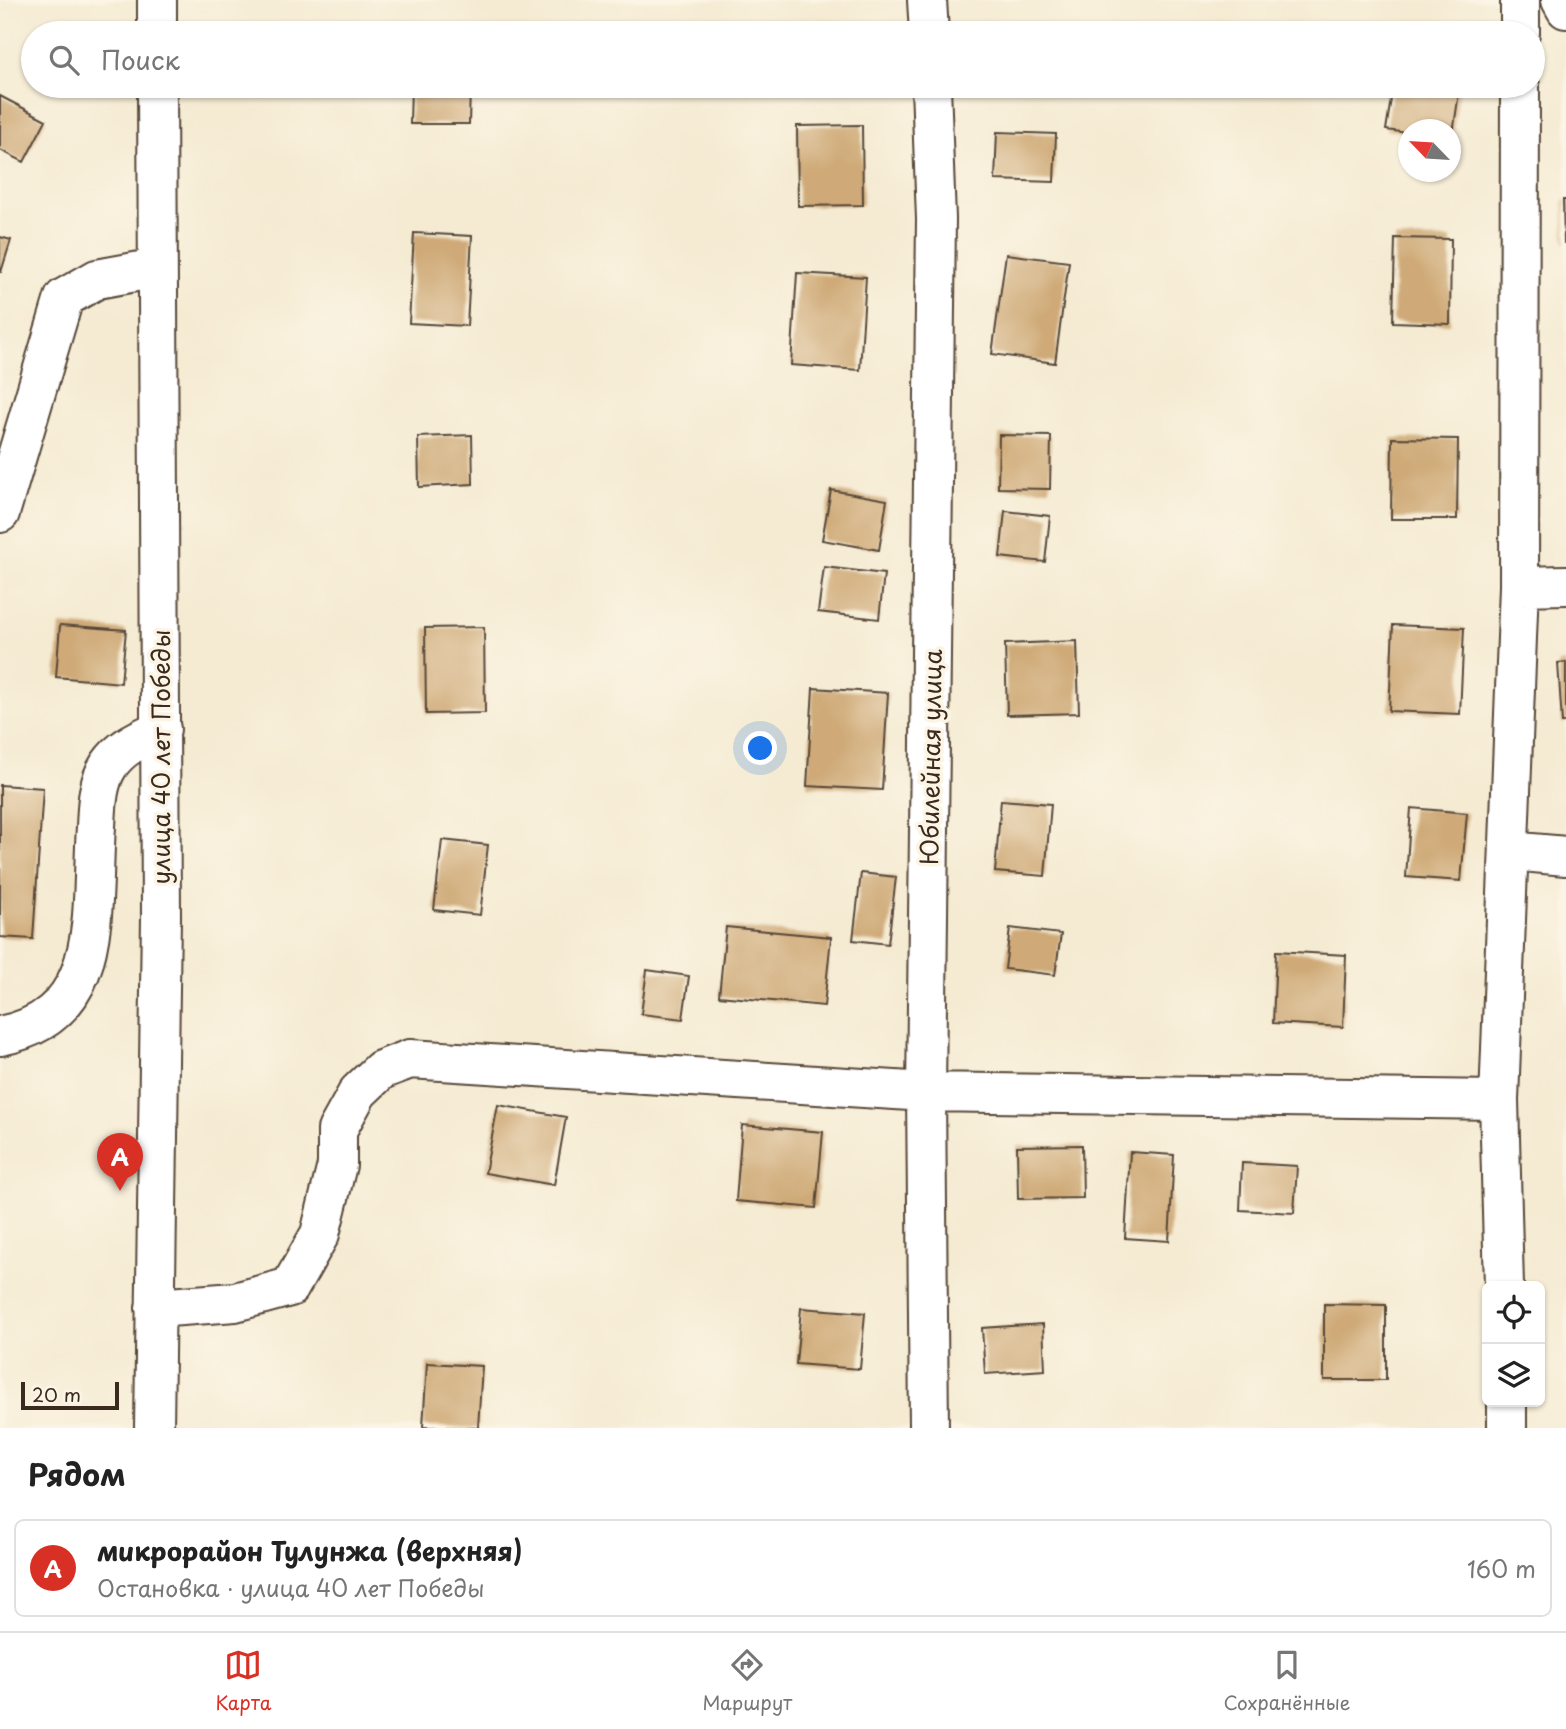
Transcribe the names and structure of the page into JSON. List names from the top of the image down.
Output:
{
  "streets": {
    "street": ["улица 40 лет Победы", "Юбилейная улица"]
  },
  "scale_bar": "20 m",
  "north": "top left",
  "page": {
    "search": "Поиск",
    "pins": "A",
    "scale": "20 m",
    "heading": "Рядом",
    "list": [
      {
        "mark": "A",
        "name": "микрорайон Тулунжа (верхняя)",
        "note": "Остановка · улица 40 лет Победы",
        "value": "160 m"
      }
    ],
    "nav": ["Карта", "Маршрут", "Сохранённые"]
  }
}
